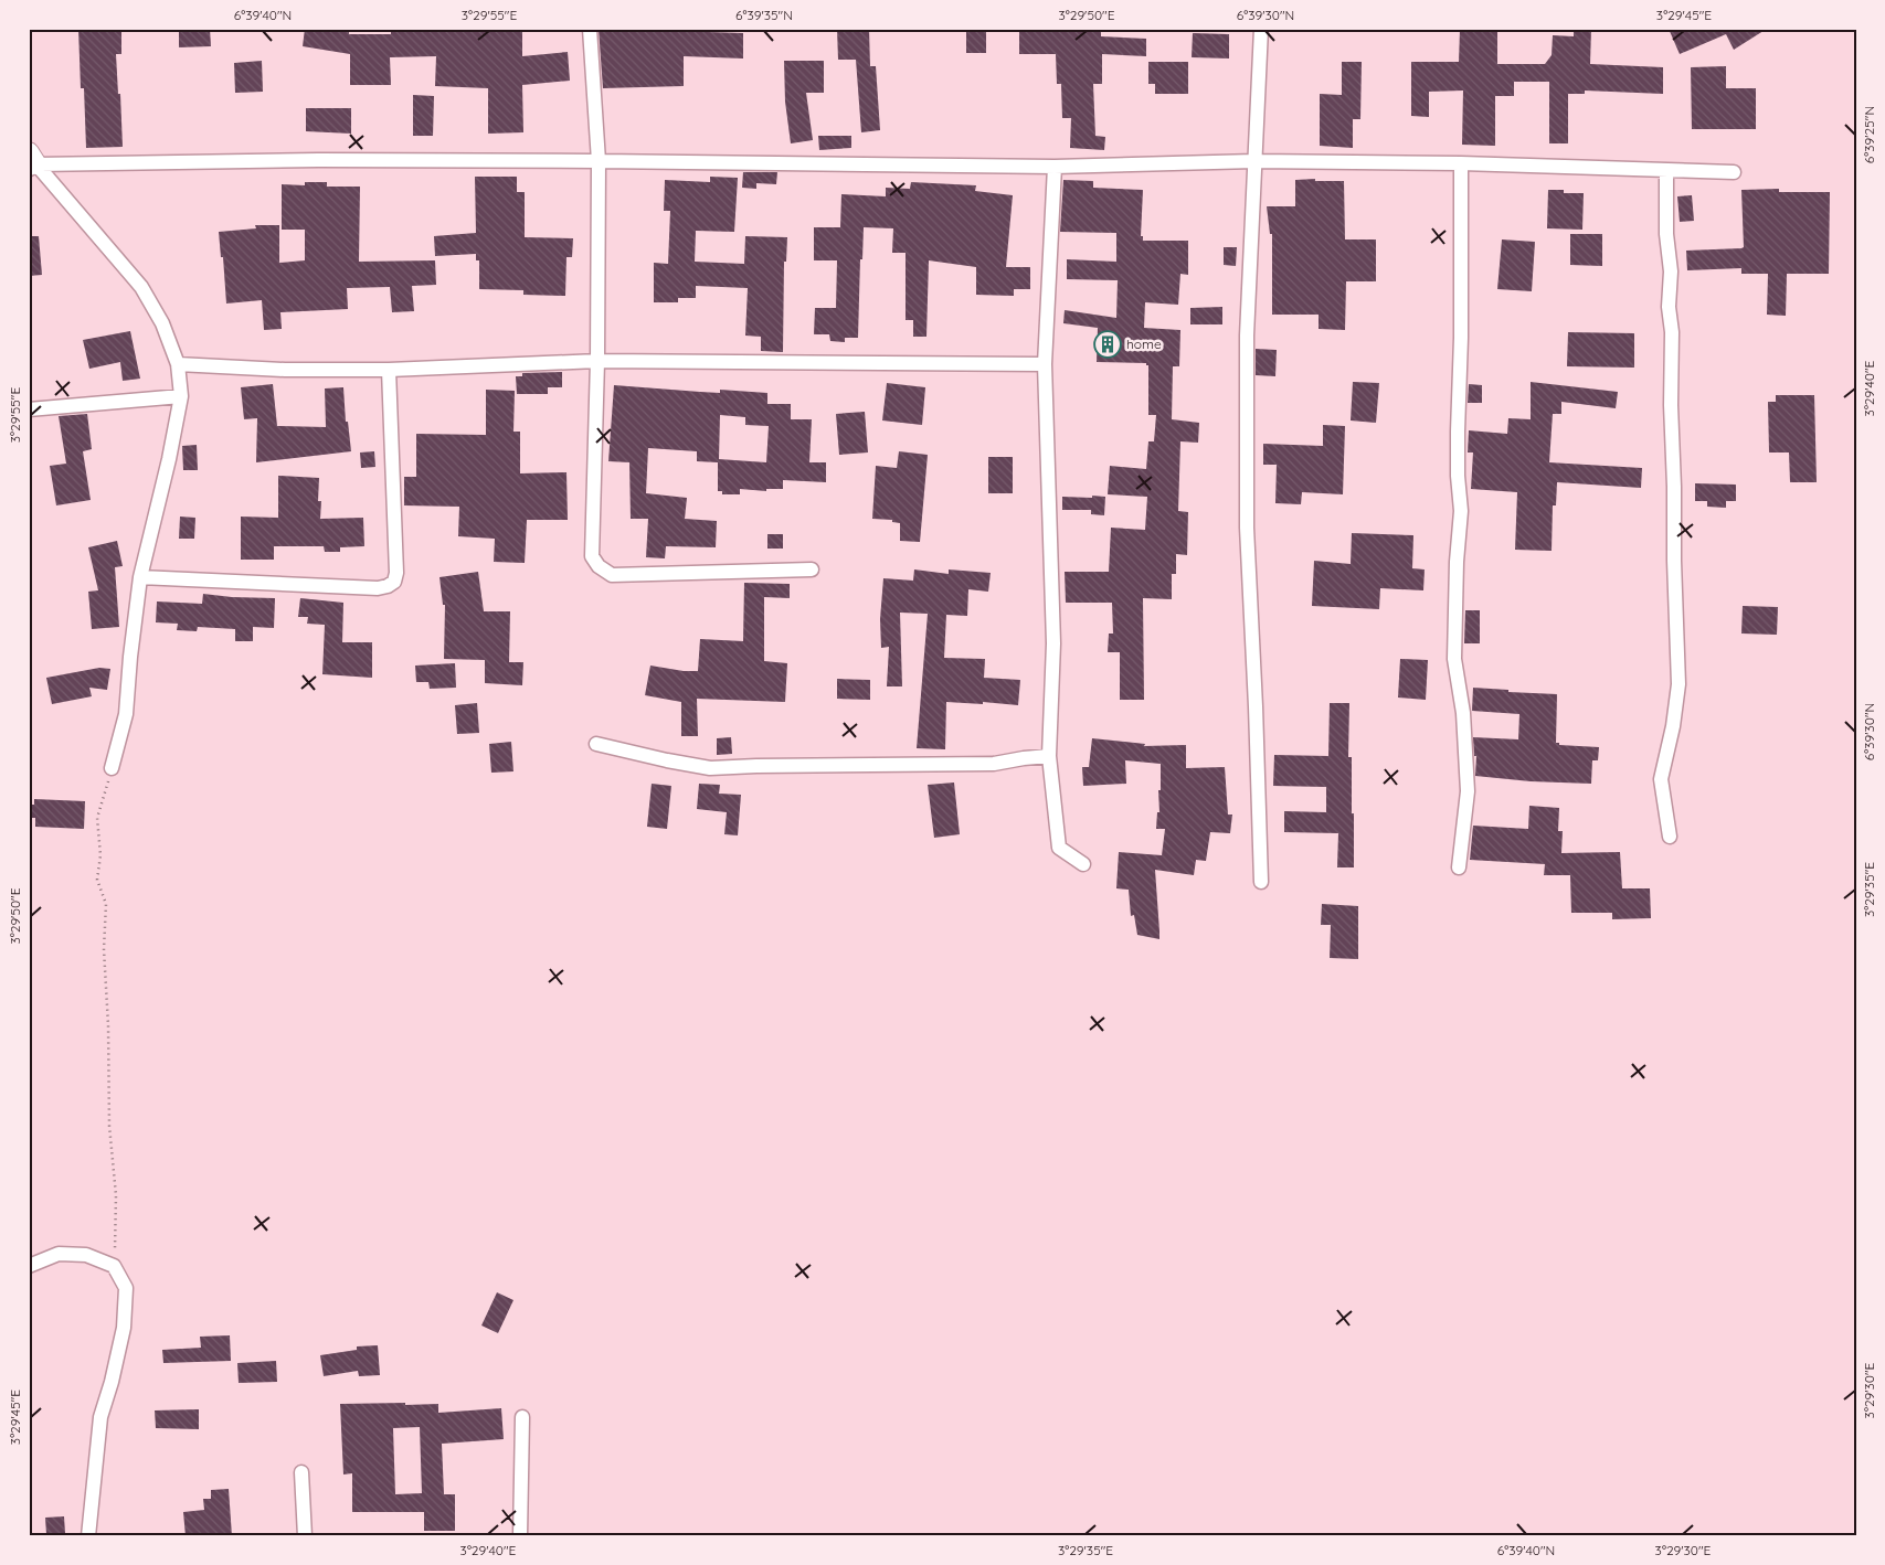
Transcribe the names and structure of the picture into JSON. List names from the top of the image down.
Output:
{
  "places": {
    "building": ["home"]
  },
  "coordinates": [
    "6°39'40\"N",
    "3°29'55\"E",
    "6°39'35\"N",
    "3°29'50\"E",
    "6°39'30\"N",
    "3°29'45\"E",
    "6°39'25\"N",
    "3°29'40\"E",
    "3°29'35\"E",
    "3°29'30\"E"
  ]
}
